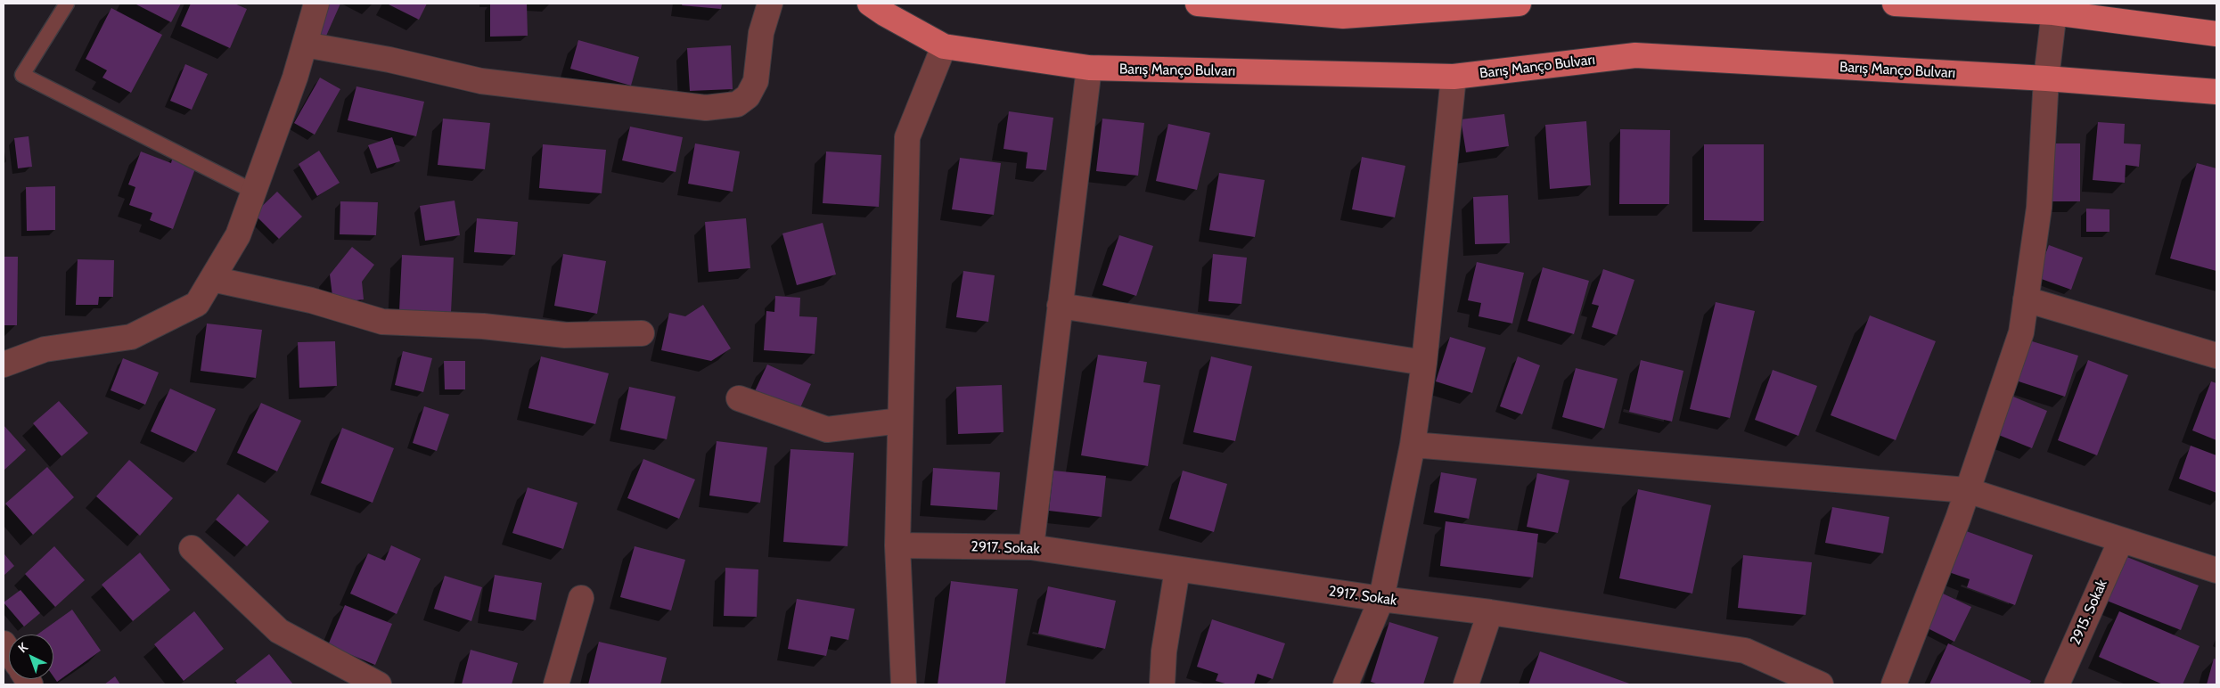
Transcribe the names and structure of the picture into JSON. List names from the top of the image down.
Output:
{
  "streets": {
    "main road": ["Barış Manço Bulvarı"],
    "street": ["2917. Sokak", "2915. Sokak"]
  },
  "north": "top left"
}
